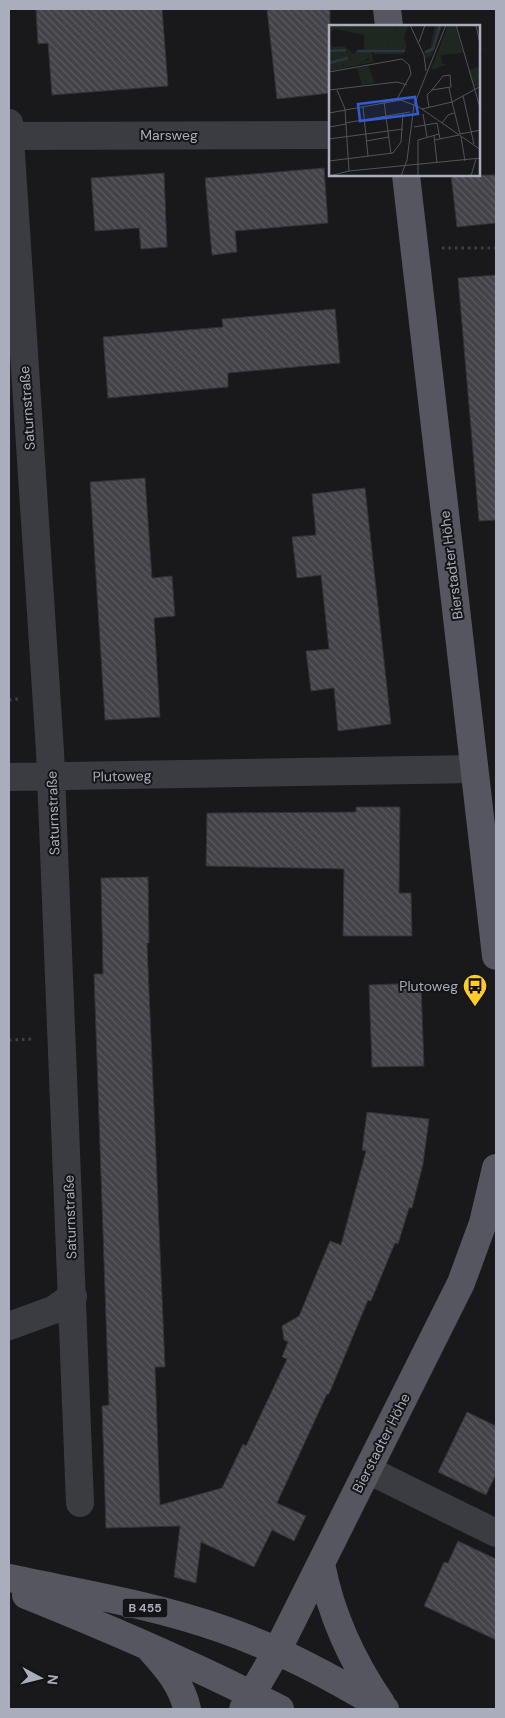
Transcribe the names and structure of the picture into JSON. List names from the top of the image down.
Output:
{
  "streets": {
    "main road": ["Bierstadter Höhe", "B 455"],
    "street": ["Marsweg", "Saturnstraße", "Plutoweg"]
  },
  "crossings": [
    ["Marsweg", "Saturnstraße"],
    ["Saturnstraße", "Plutoweg"],
    ["Bierstadter Höhe", "Plutoweg"],
    ["Bierstadter Höhe", "B 455"]
  ],
  "places": {
    "bus stop": ["Plutoweg"]
  },
  "north": "right"
}
